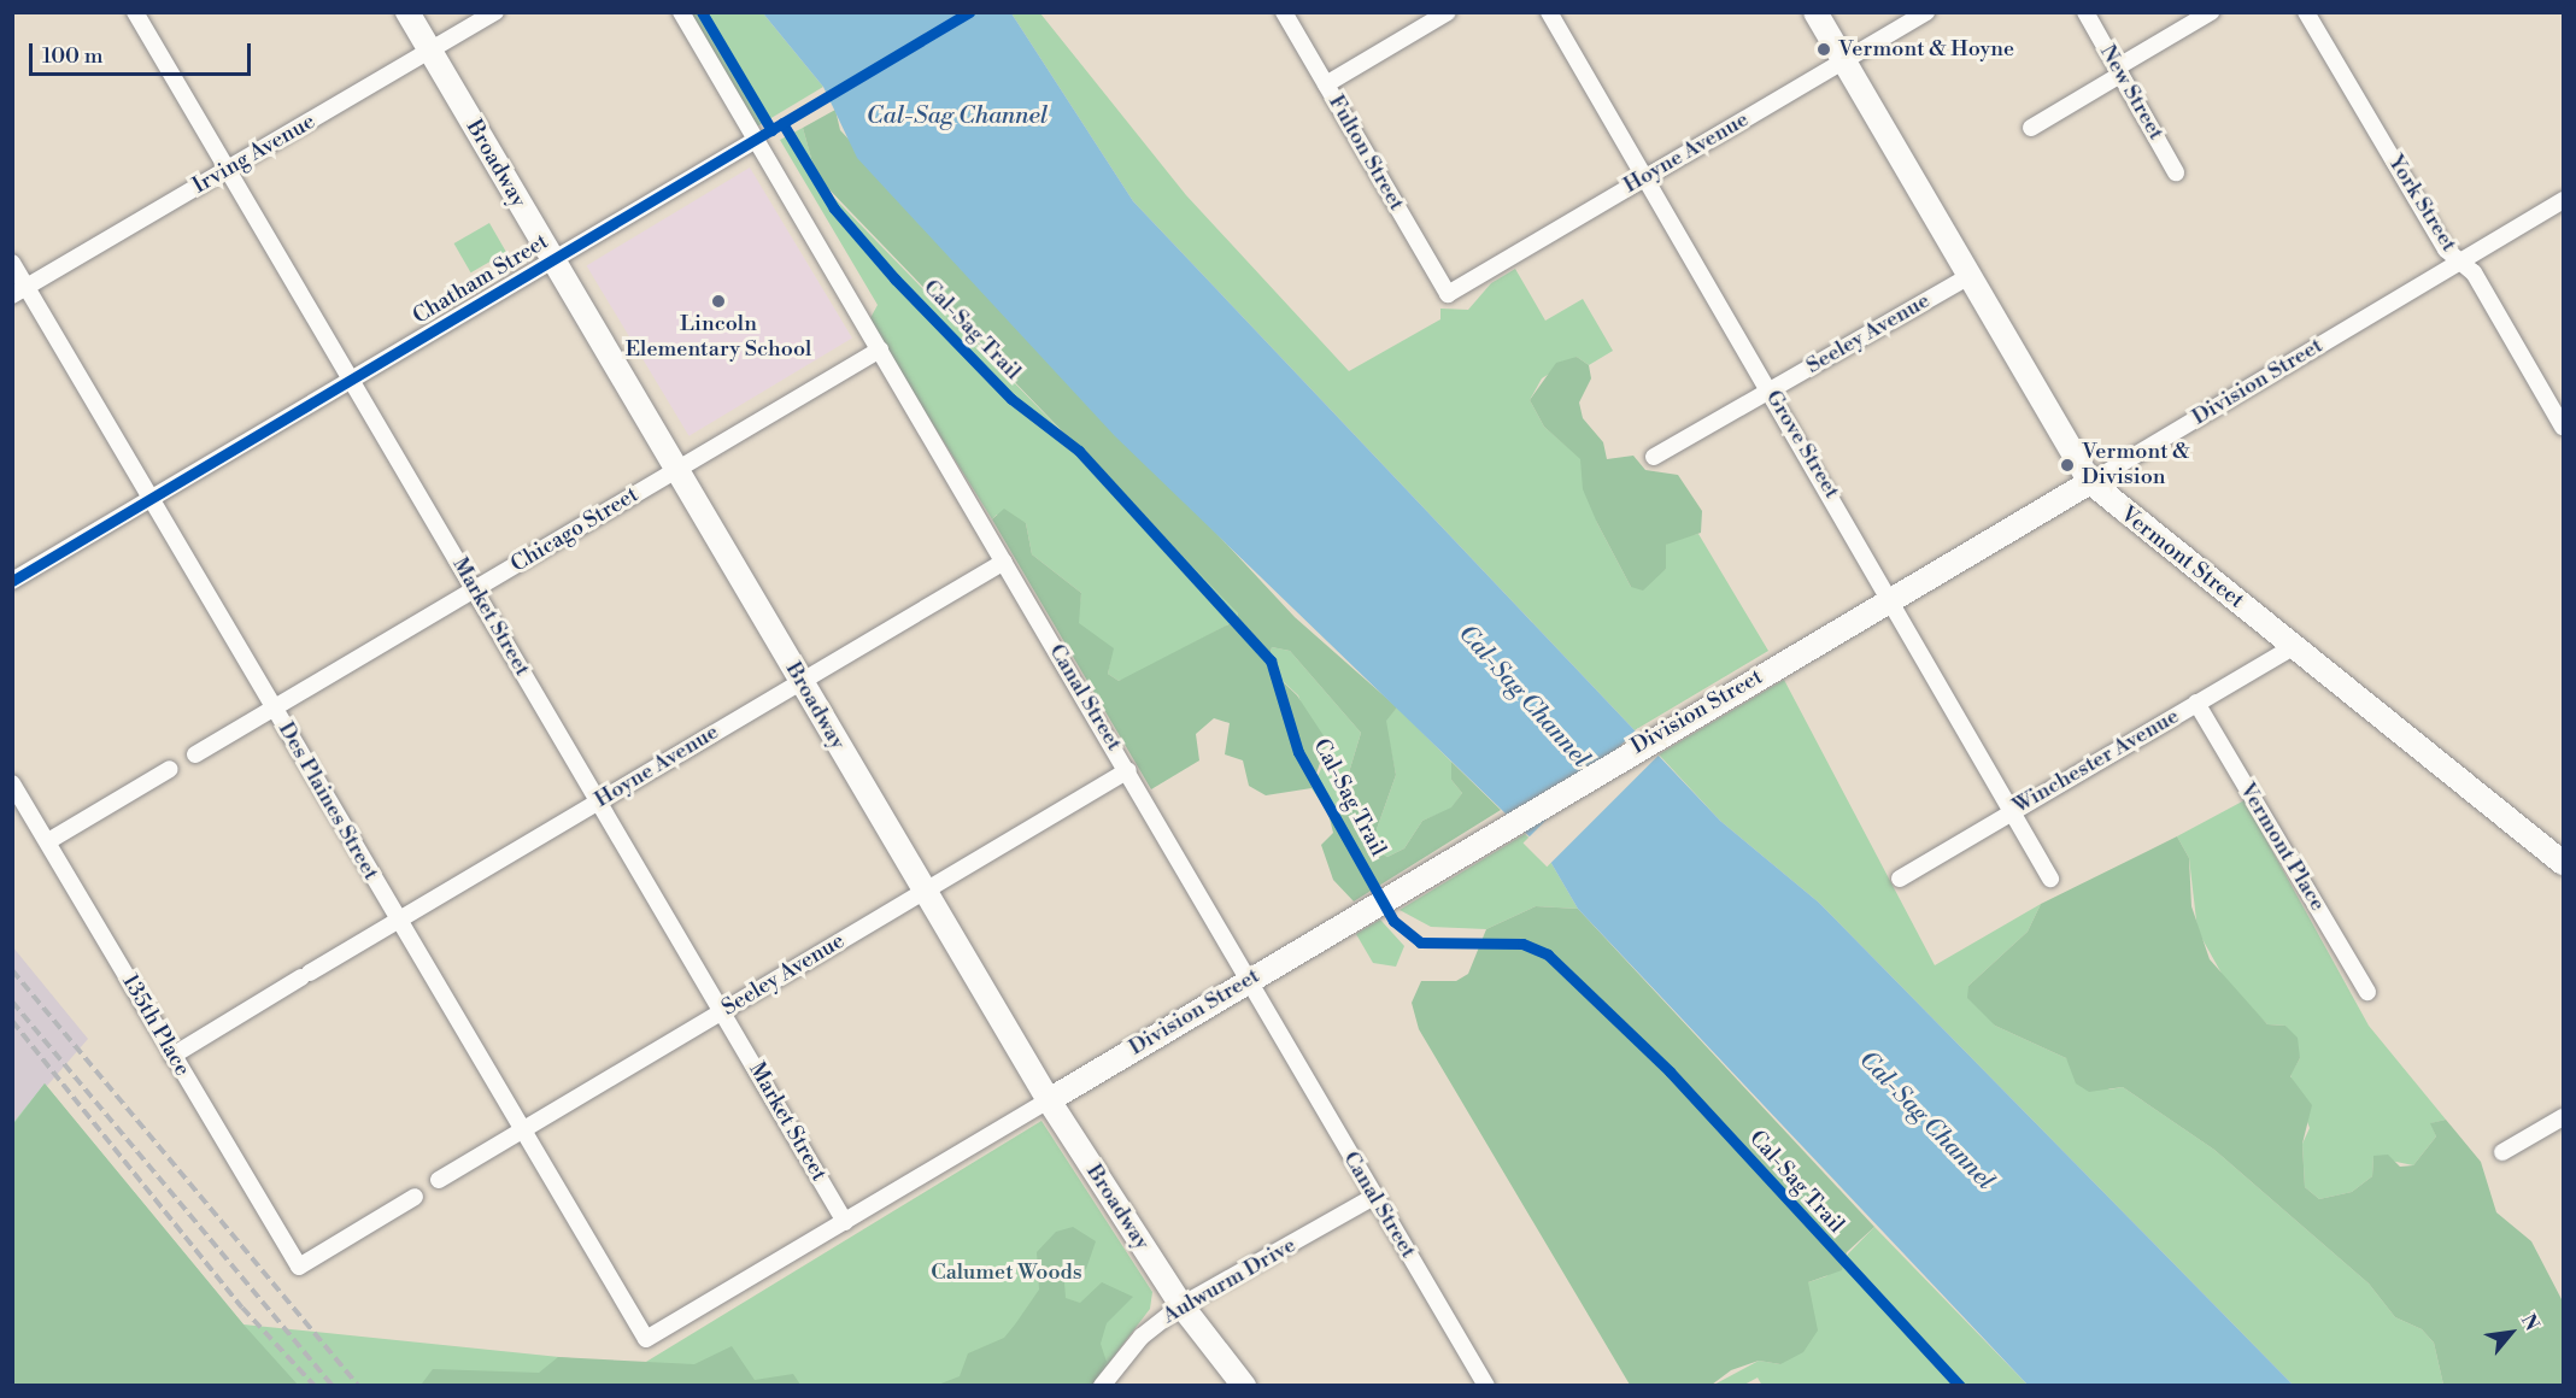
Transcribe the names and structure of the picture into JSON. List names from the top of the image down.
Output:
{
  "streets": {
    "street": [
      "New Street",
      "Fulton Street",
      "Hoyne Avenue",
      "Irving Avenue",
      "Broadway",
      "York Street",
      "Chatham Street",
      "Seeley Avenue",
      "Division Street",
      "Grove Street",
      "Chicago Street",
      "Vermont Street",
      "Market Street",
      "Canal Street",
      "Winchester Avenue",
      "Des Plaines Street",
      "Vermont Place",
      "135th Place",
      "Aulwurm Drive"
    ],
    "cycle path": ["Cal-Sag Trail"]
  },
  "crossings": [
    ["Fulton Street", "Hoyne Avenue"],
    ["Hoyne Avenue", "Broadway"],
    ["Hoyne Avenue", "Grove Street"],
    ["Hoyne Avenue", "Vermont Street"],
    ["Hoyne Avenue", "Market Street"],
    ["Hoyne Avenue", "Canal Street"],
    ["Hoyne Avenue", "Des Plaines Street"],
    ["Hoyne Avenue", "135th Place"],
    ["Irving Avenue", "Broadway"],
    ["Irving Avenue", "Market Street"],
    ["Irving Avenue", "Des Plaines Street"],
    ["Broadway", "Chatham Street"],
    ["Broadway", "Seeley Avenue"],
    ["Broadway", "Division Street"],
    ["Broadway", "Chicago Street"],
    ["Broadway", "Aulwurm Drive"],
    ["York Street", "Division Street"],
    ["Chatham Street", "Market Street"],
    ["Chatham Street", "Canal Street"],
    ["Chatham Street", "Des Plaines Street"],
    ["Seeley Avenue", "Grove Street"],
    ["Seeley Avenue", "Vermont Street"],
    ["Seeley Avenue", "Market Street"],
    ["Seeley Avenue", "Canal Street"],
    ["Seeley Avenue", "Des Plaines Street"],
    ["Division Street", "Grove Street"],
    ["Division Street", "Vermont Street"],
    ["Division Street", "Market Street"],
    ["Division Street", "Canal Street"],
    ["Division Street", "Des Plaines Street"],
    ["Grove Street", "Winchester Avenue"],
    ["Chicago Street", "Market Street"],
    ["Chicago Street", "Canal Street"],
    ["Chicago Street", "Des Plaines Street"],
    ["Vermont Street", "Winchester Avenue"],
    ["Canal Street", "Aulwurm Drive"],
    ["Winchester Avenue", "Vermont Place"]
  ],
  "water": ["Cal-Sag Channel"],
  "parks": ["Calumet Woods"],
  "places": ["Vermont & Hoyne", "Lincoln Elementary School", "Vermont & Division"],
  "scale_bar": "100 m",
  "north": "top right"
}
